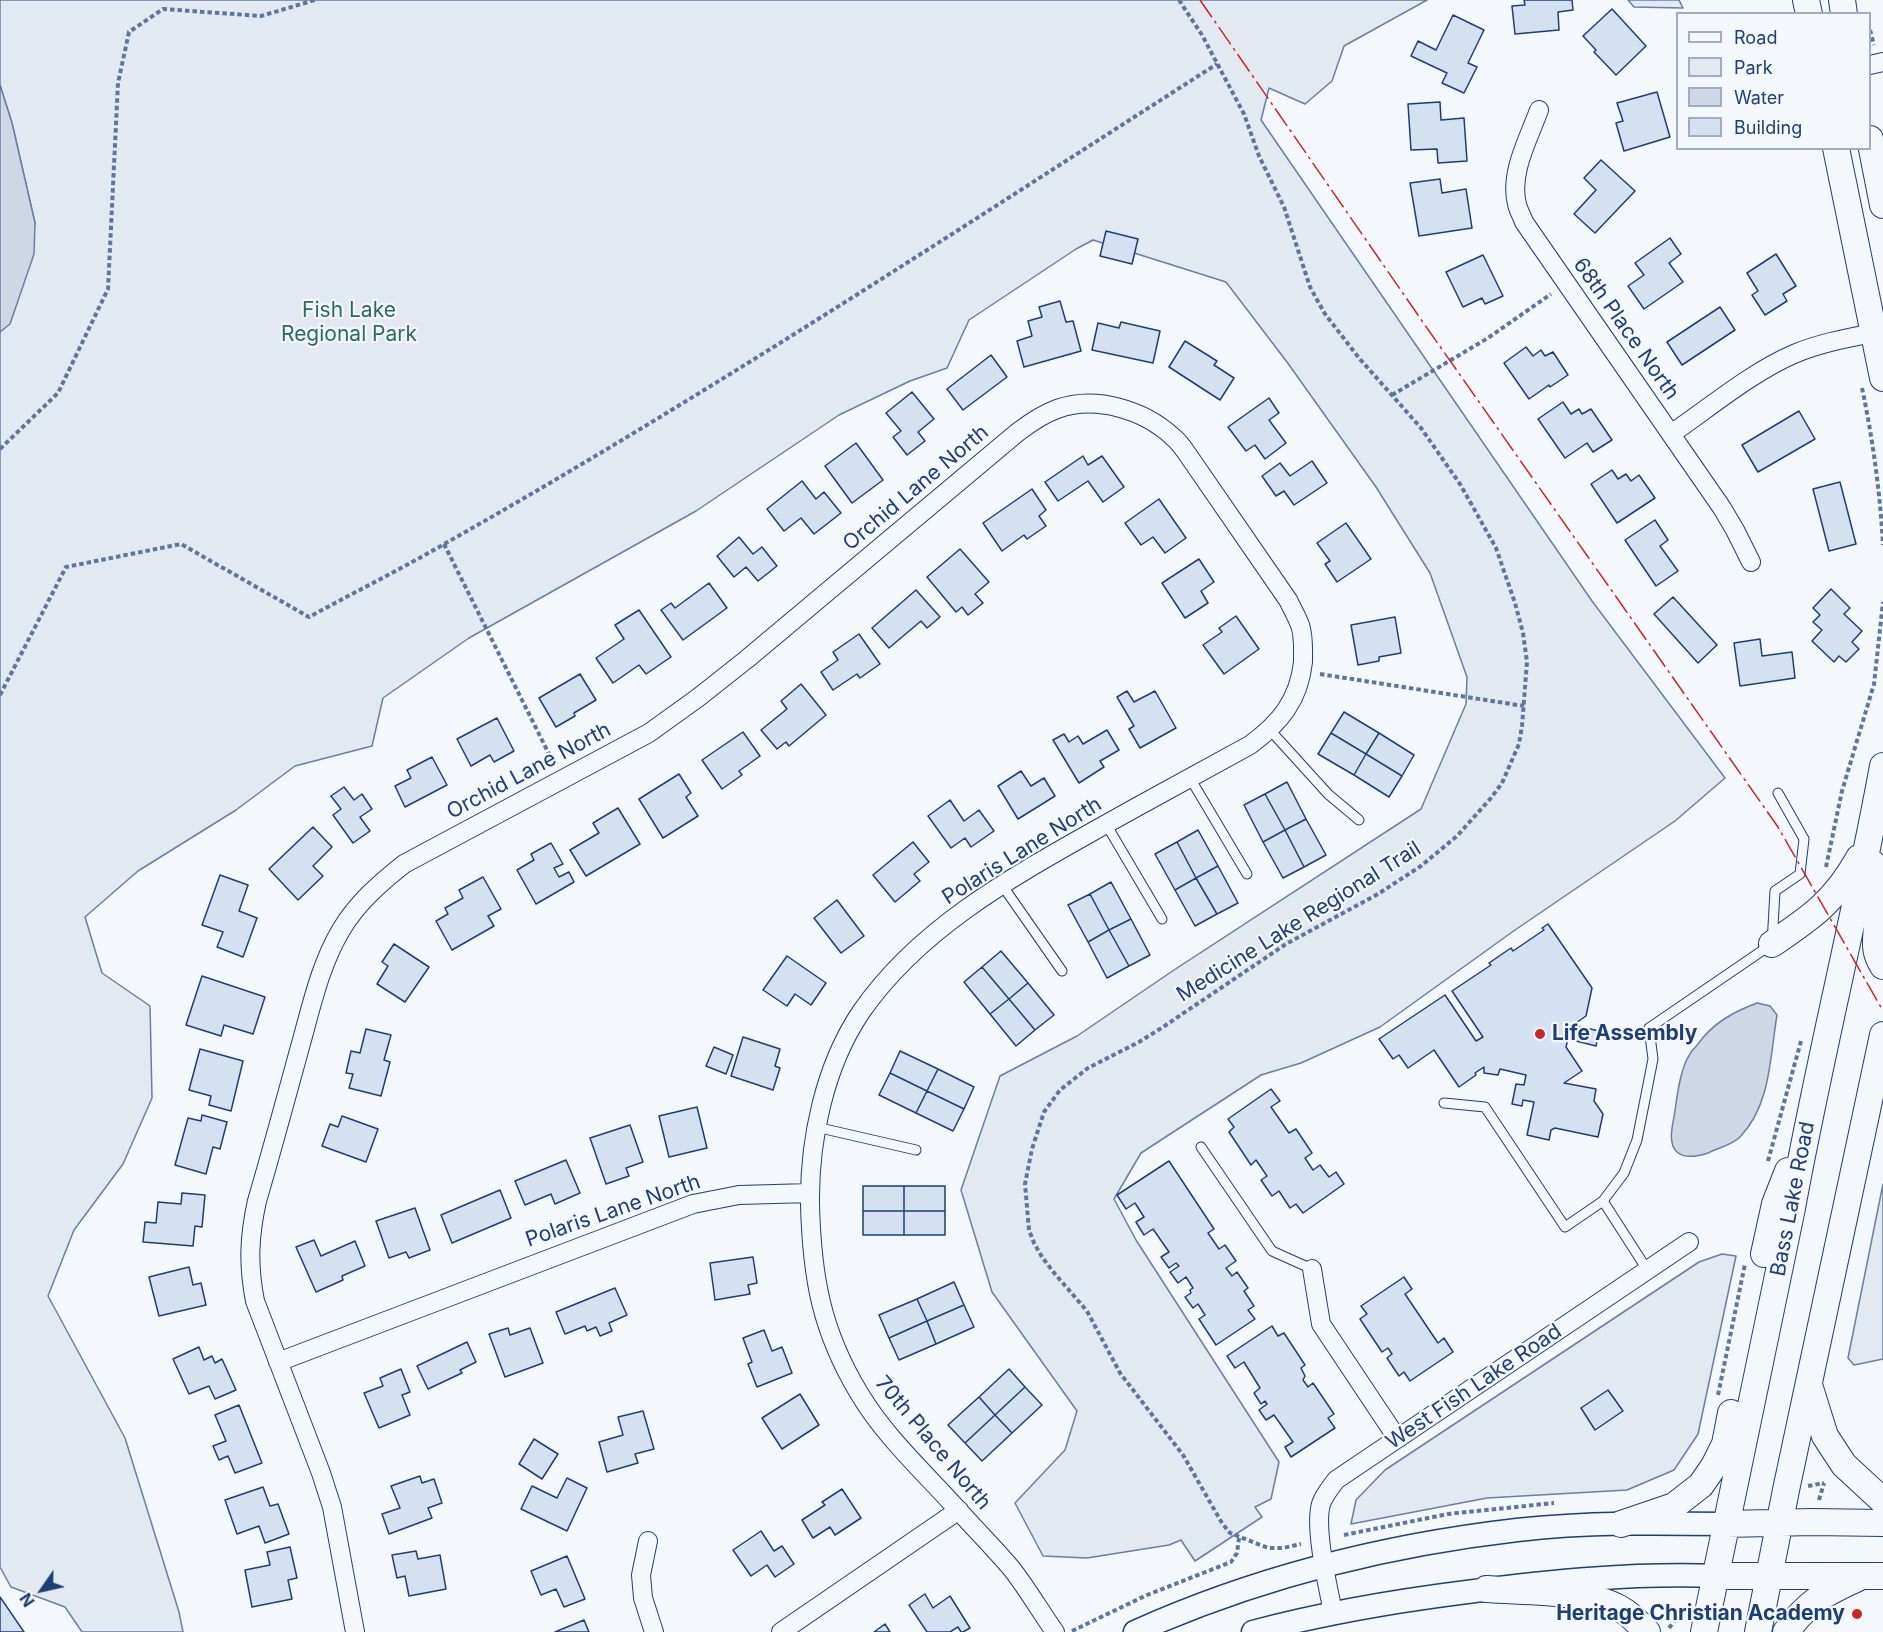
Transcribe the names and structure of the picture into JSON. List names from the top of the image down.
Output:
{
  "streets": {
    "main road": ["Bass Lake Road"],
    "street": [
      "68th Place North",
      "Orchid Lane North",
      "Polaris Lane North",
      "West Fish Lake Road",
      "70th Place North"
    ],
    "path": ["Medicine Lake Regional Trail"]
  },
  "crossings": [
    ["Orchid Lane North", "Polaris Lane North"],
    ["Polaris Lane North", "70th Place North"]
  ],
  "parks": ["Fish Lake Regional Park"],
  "places": ["Life Assembly", "Heritage Christian Academy"],
  "legend": [
    "Road",
    "Park",
    "Water",
    "Building"
  ],
  "north": "bottom left"
}
